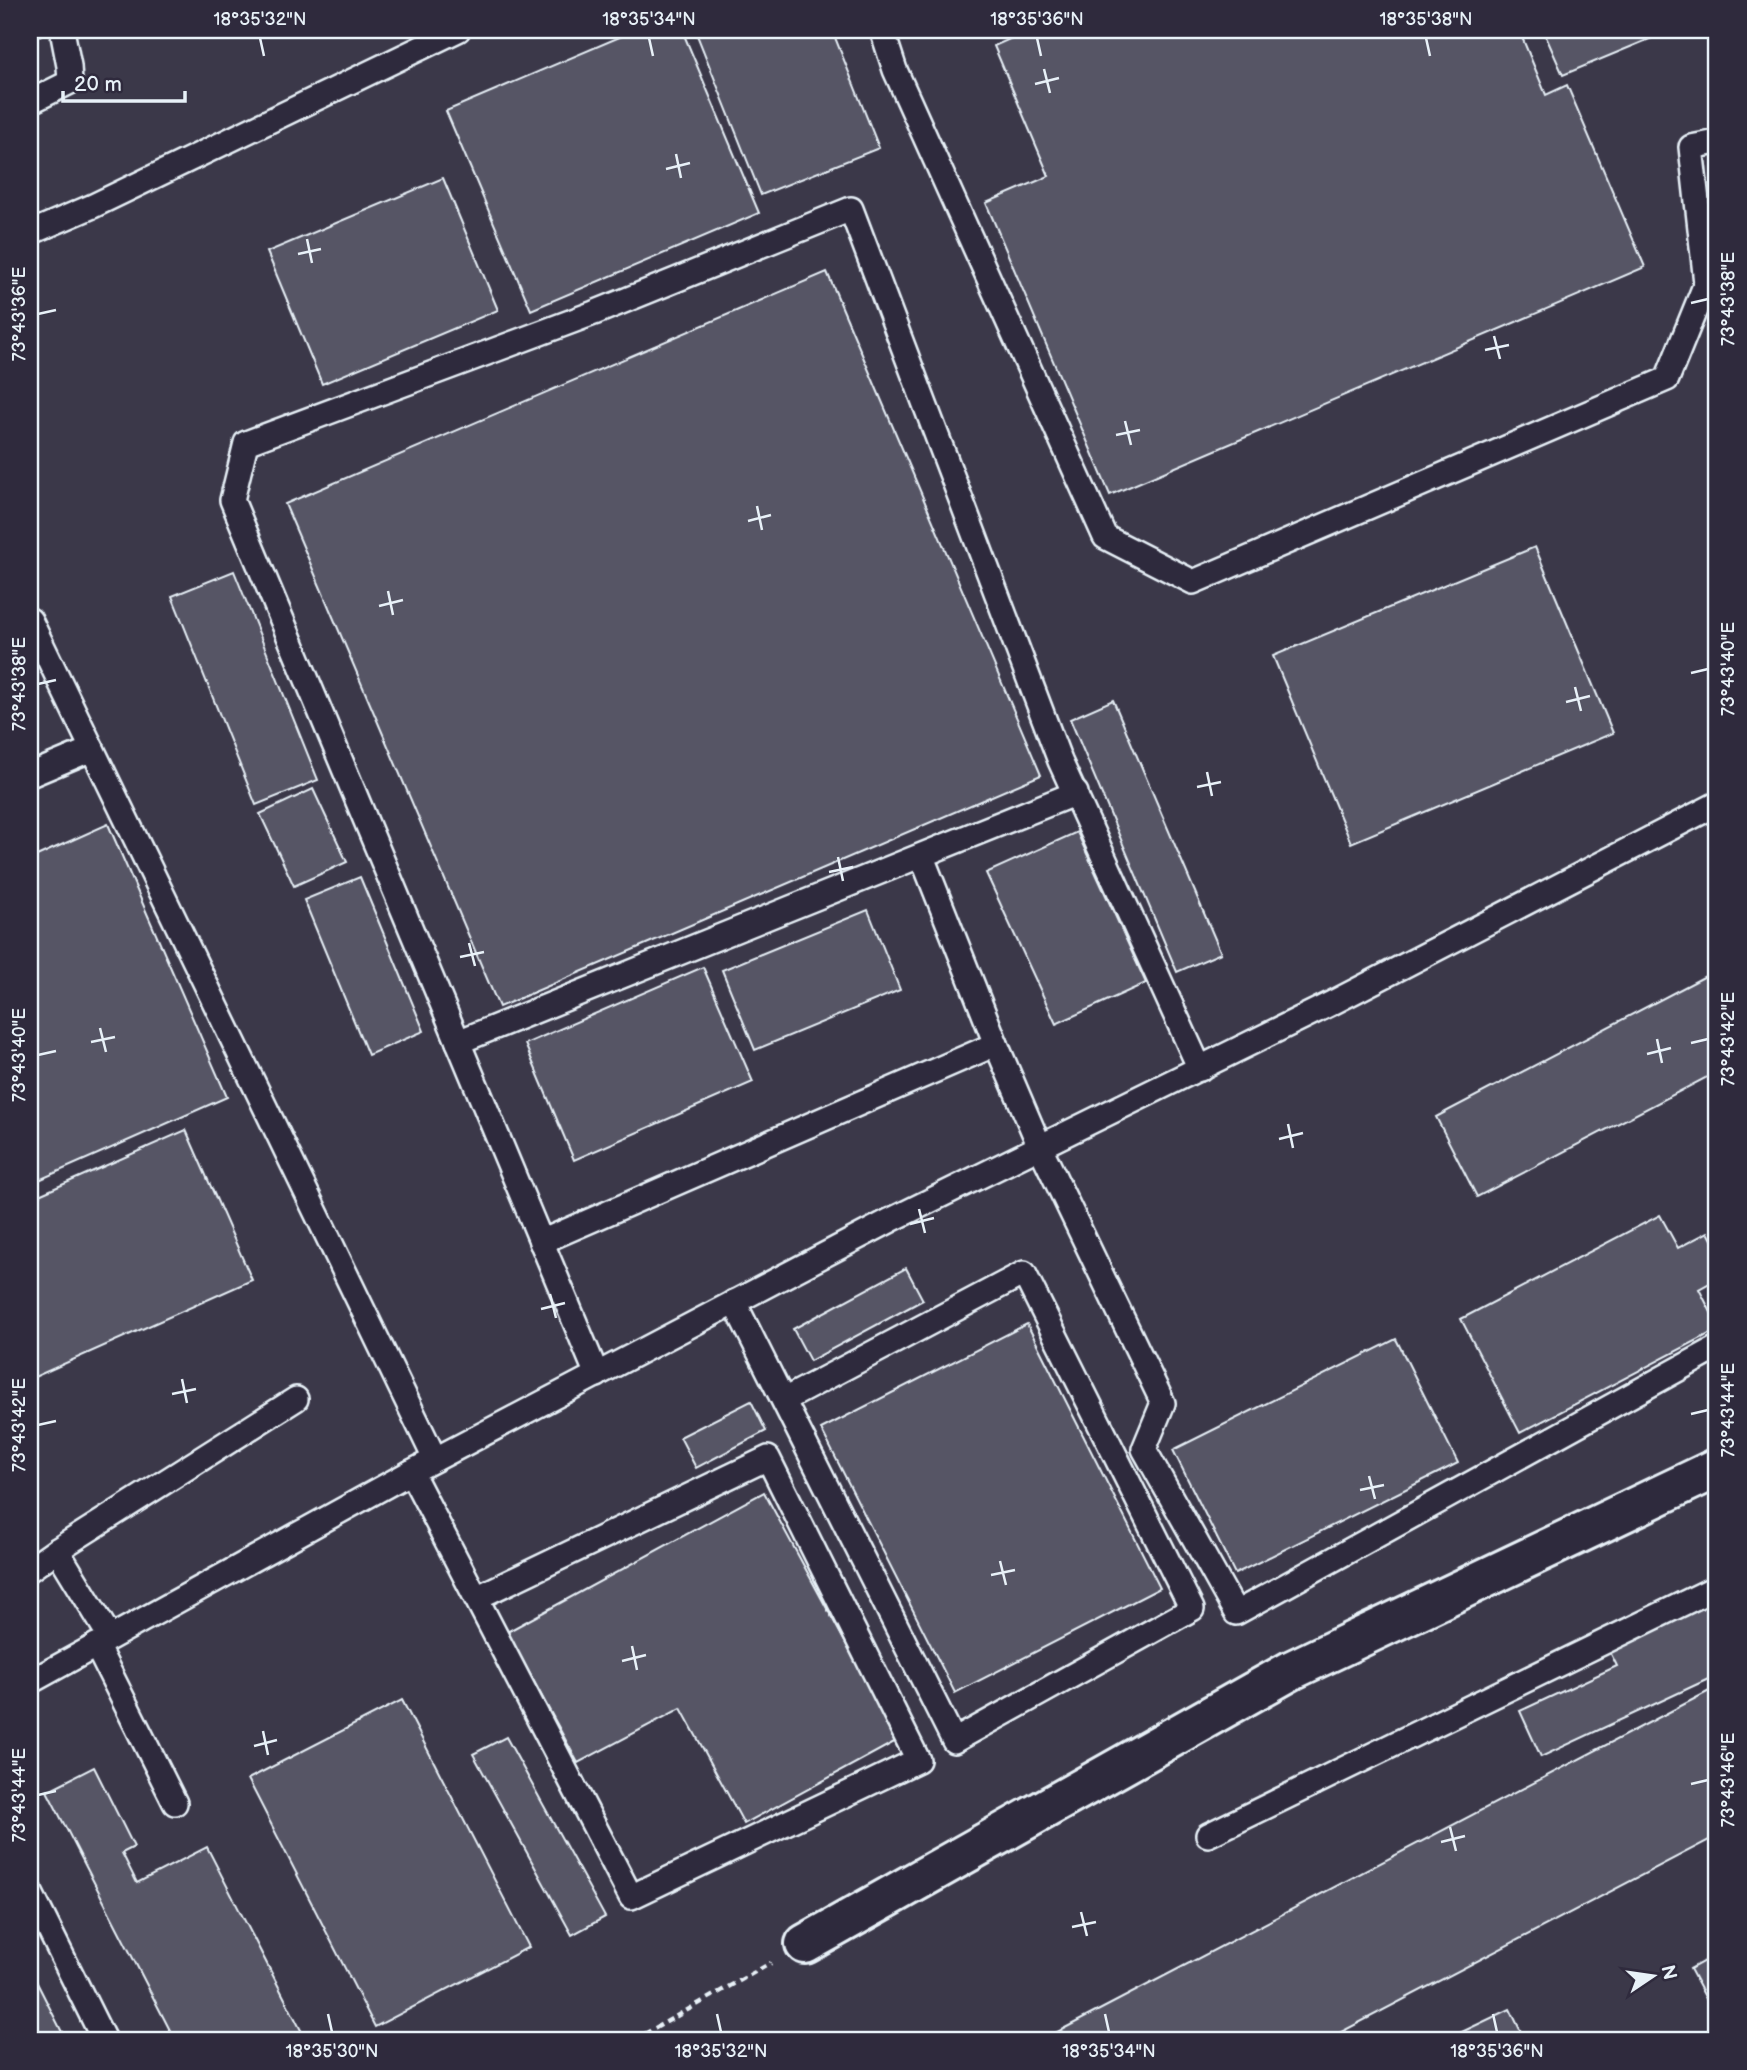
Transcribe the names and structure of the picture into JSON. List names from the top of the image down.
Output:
{
  "scale_bar": "20 m",
  "north": "right",
  "coordinates": [
    "18°35'32\"N",
    "18°35'34\"N",
    "18°35'36\"N",
    "18°35'38\"N",
    "73°43'38\"E",
    "73°43'36\"E",
    "73°43'40\"E",
    "73°43'42\"E",
    "73°43'44\"E",
    "73°43'46\"E",
    "18°35'30\"N"
  ]
}
